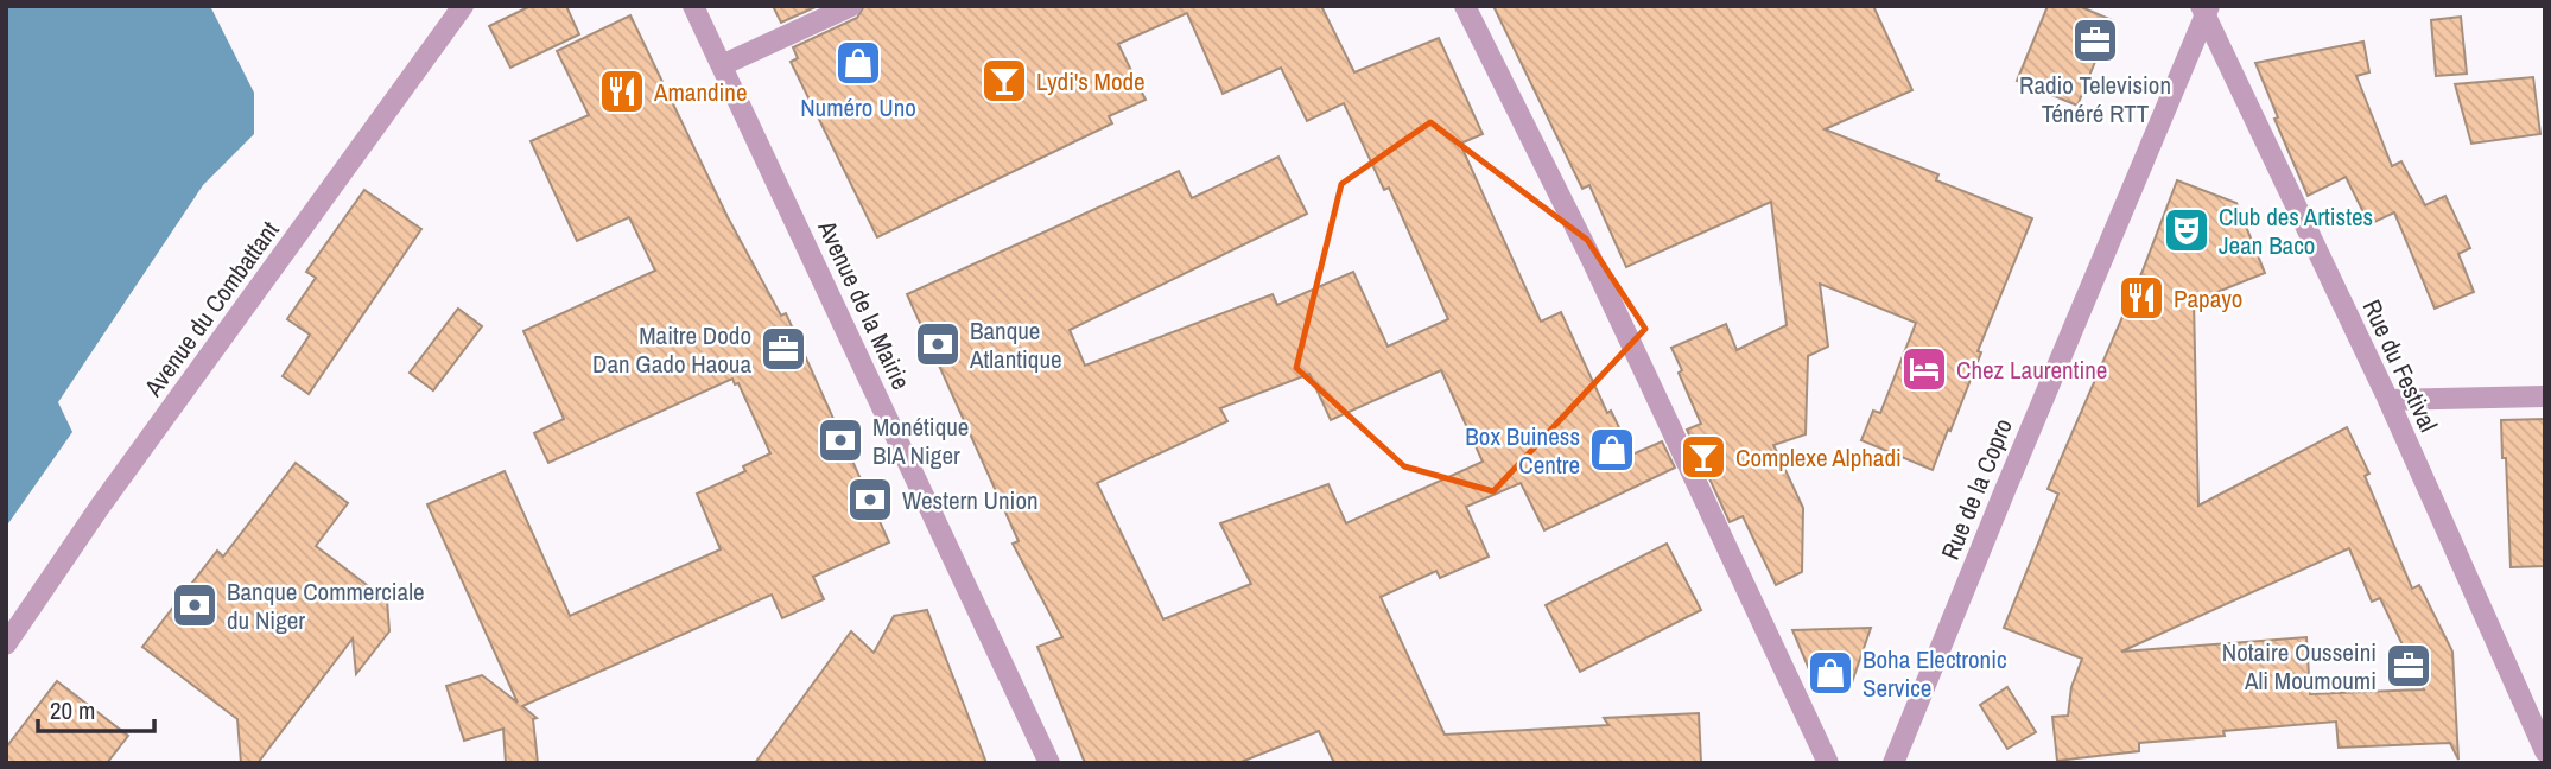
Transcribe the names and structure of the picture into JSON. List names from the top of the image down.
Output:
{
  "streets": {
    "street": [
      "Avenue de la Mairie",
      "Avenue du Combattant",
      "Rue du Festival",
      "Rue de la Copro"
    ]
  },
  "crossings": [
    ["Rue du Festival", "Rue de la Copro"]
  ],
  "places": {
    "office": ["Radio Television Ténéré RTT", "Maitre Dodo Dan Gado Haoua", "Notaire Ousseini Ali Moumoumi"],
    "shop": ["Numéro Uno", "Box Buiness Centre", "Boha Electronic Service"],
    "bar": ["Lydi's Mode", "Complexe Alphadi"],
    "restaurant": ["Amandine", "Papayo"],
    "theatre": ["Club des Artistes Jean Baco"],
    "bank": [
      "Banque Atlantique",
      "Monétique BIA Niger",
      "Western Union",
      "Banque Commerciale du Niger"
    ],
    "hotel": ["Chez Laurentine"]
  },
  "scale_bar": "20 m"
}
